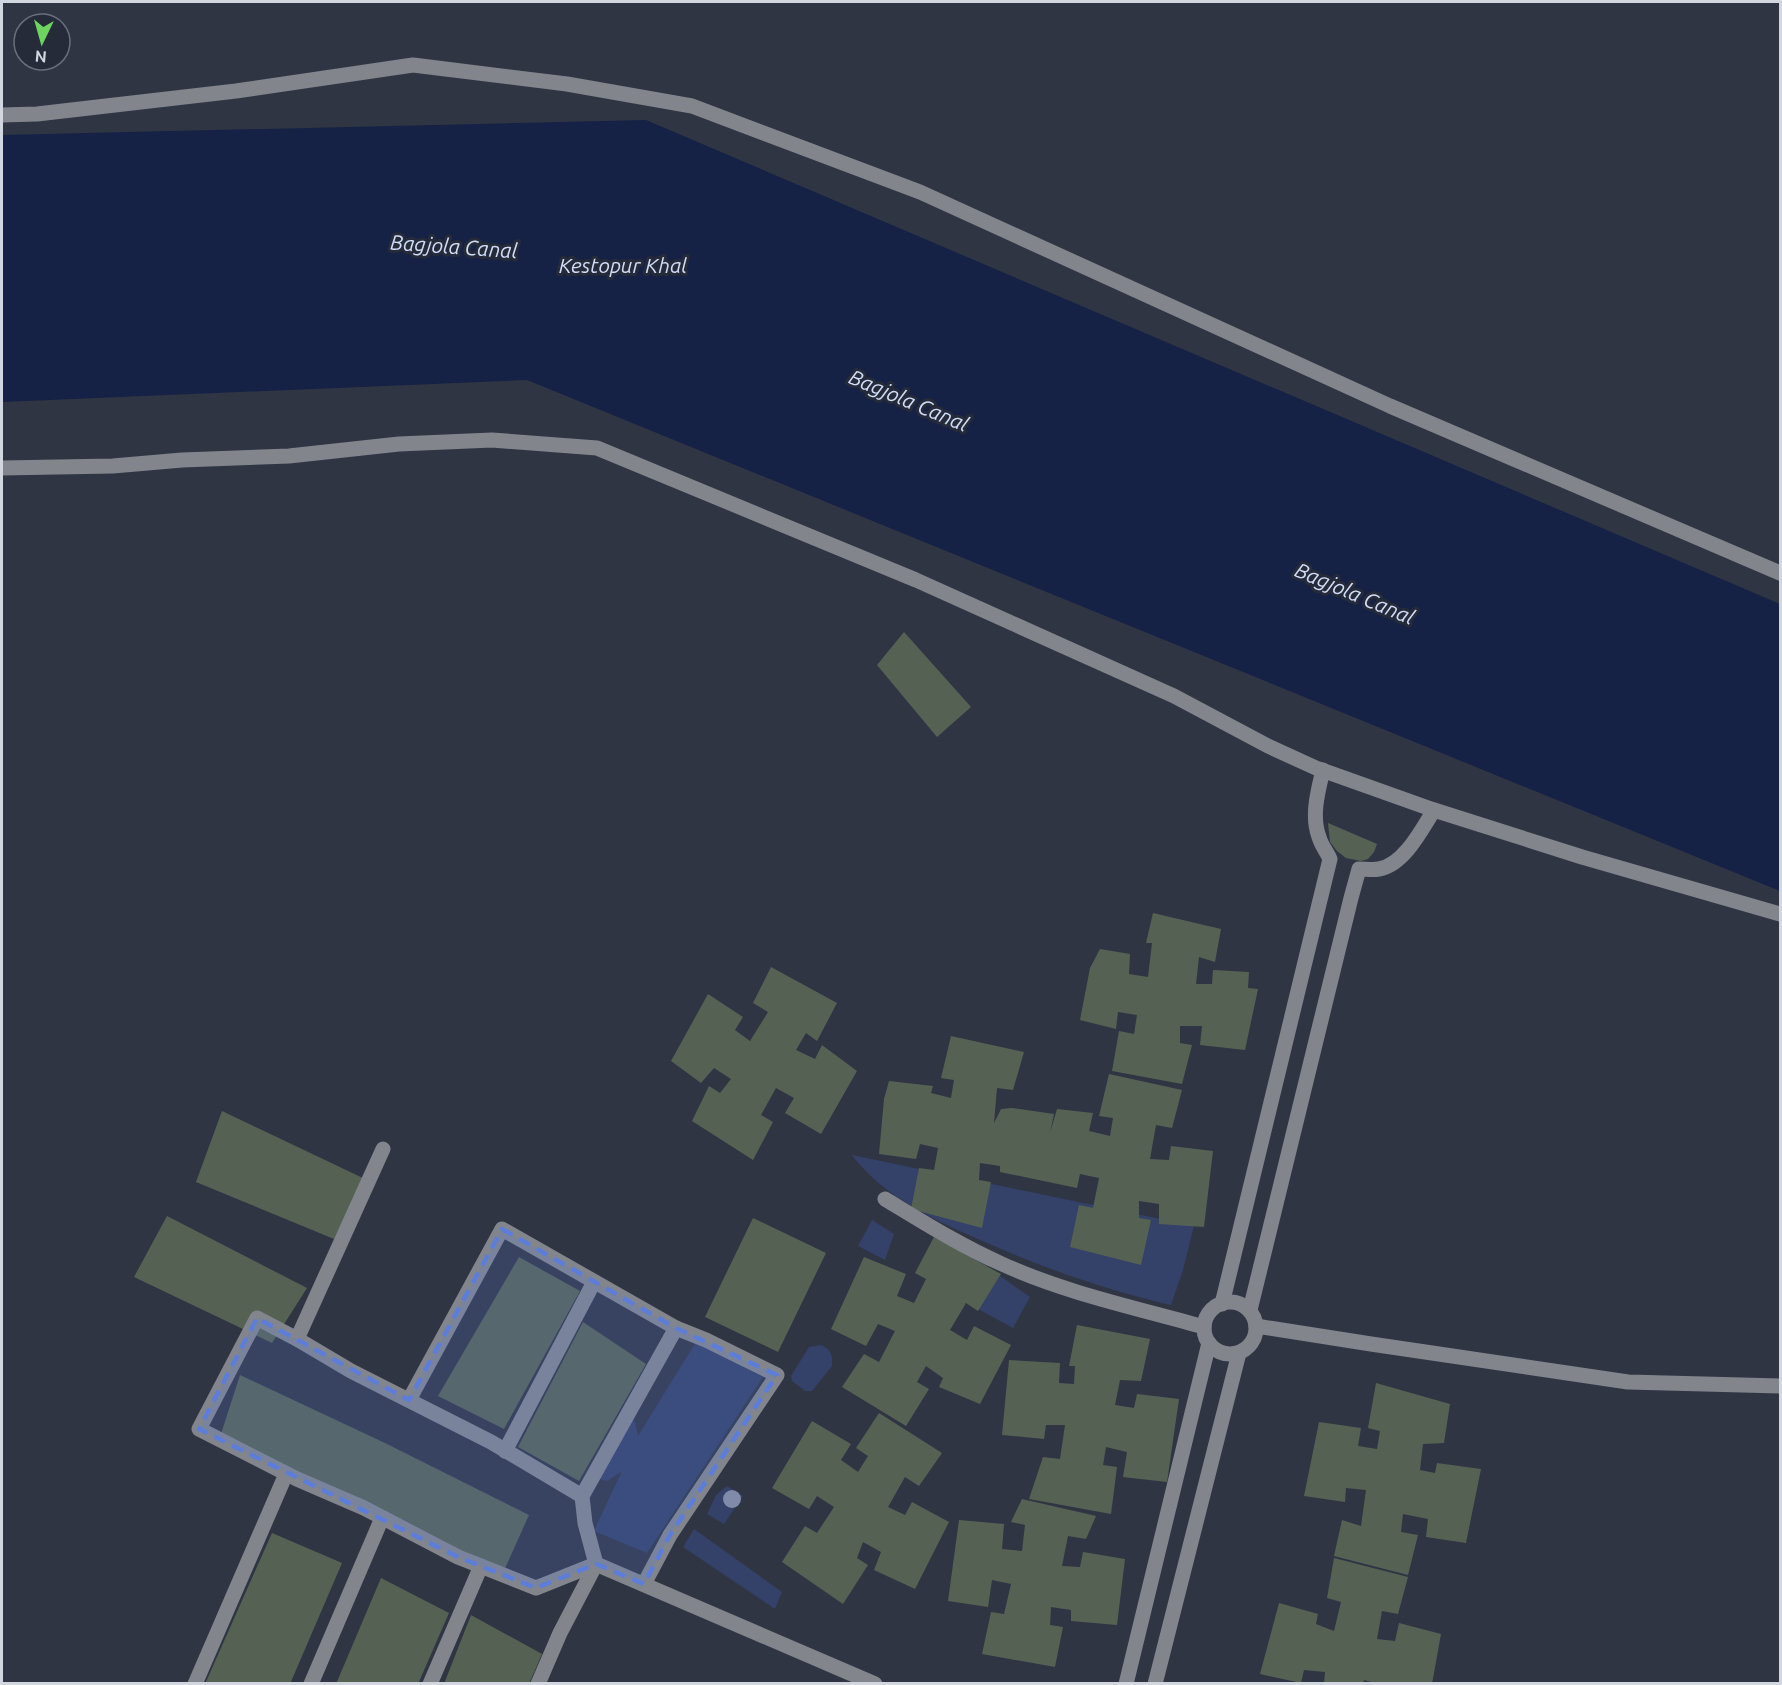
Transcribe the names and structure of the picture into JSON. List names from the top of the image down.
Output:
{
  "water": ["Bagjola Canal", "Kestopur Khal"],
  "north": "bottom"
}
